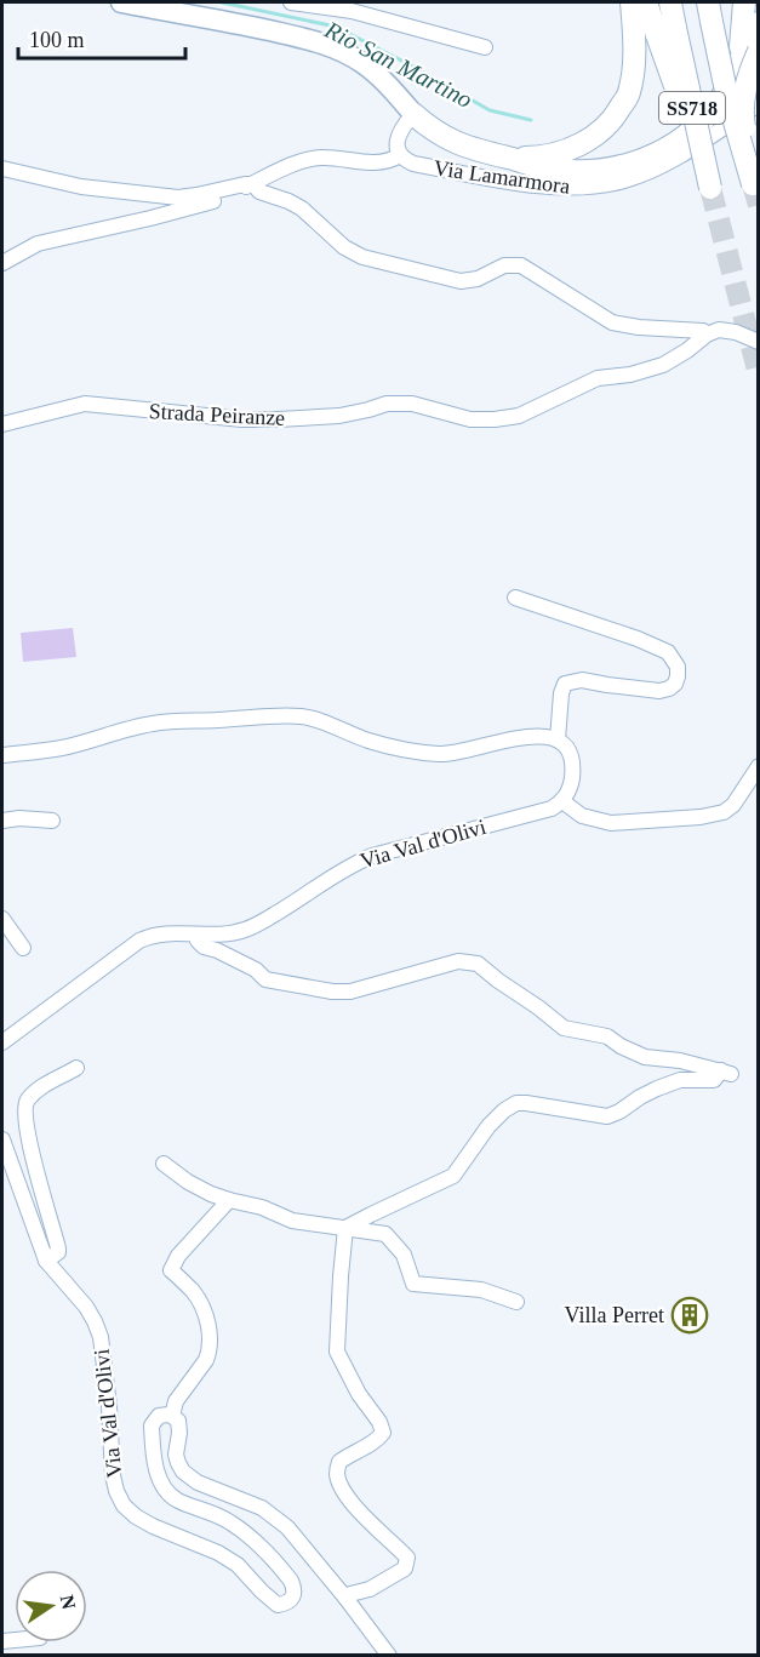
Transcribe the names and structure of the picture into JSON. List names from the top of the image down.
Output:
{
  "streets": {
    "highway": ["SS718"],
    "street": ["Via Lamarmora", "Strada Peiranze", "Via Val d'Olivi"]
  },
  "water": ["Rio San Martino"],
  "places": {
    "building": ["Villa Perret"]
  },
  "scale_bar": "100 m",
  "north": "right"
}
